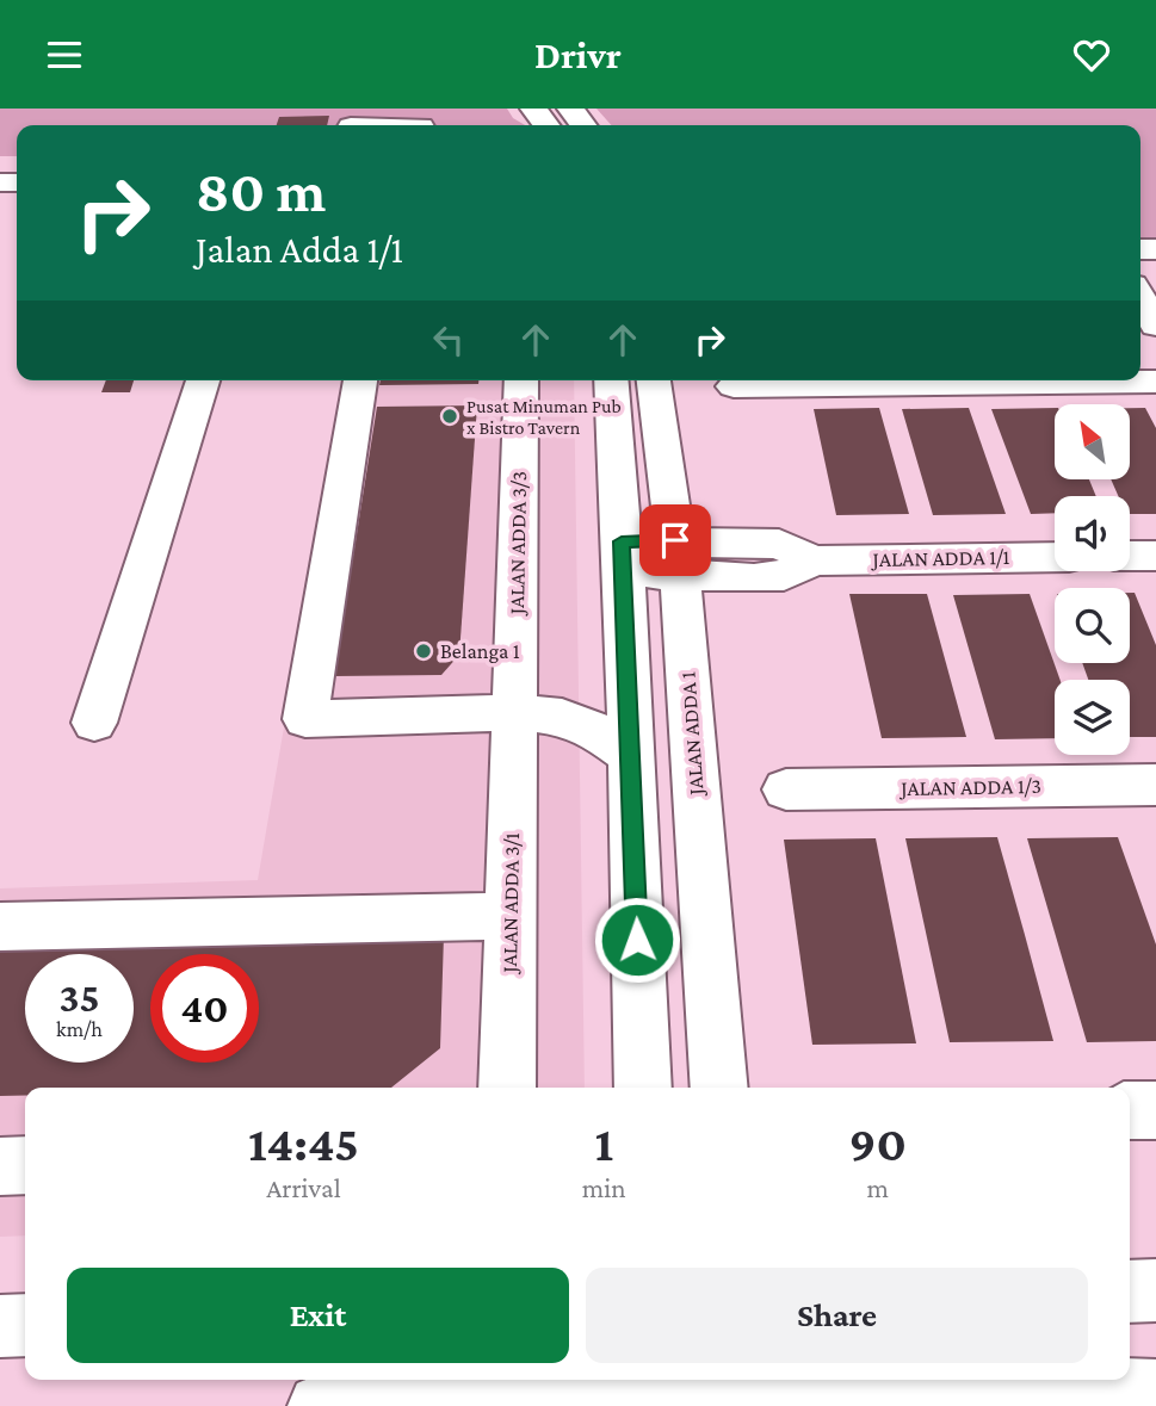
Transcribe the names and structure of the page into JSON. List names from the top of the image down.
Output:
{
  "streets": {
    "street": [
      "JALAN ADDA 3/3",
      "JALAN ADDA 1/1",
      "JALAN ADDA 1",
      "JALAN ADDA 1/3",
      "JALAN ADDA 3/1"
    ]
  },
  "crossings": [
    ["JALAN ADDA 3/3", "JALAN ADDA 3/1"],
    ["JALAN ADDA 1/1", "JALAN ADDA 1"]
  ],
  "places": ["Pusat Minuman Pub x Bistro Tavern", "Belanga 1"],
  "north": "top left",
  "page": {
    "header": "Drivr",
    "turn": ["80 m", "Jalan Adda 1/1"],
    "speed": "35 km/h",
    "limit": "40",
    "eta": [
      "14:45",
      "Arrival",
      "1",
      "min",
      "90",
      "m"
    ],
    "buttons": ["Exit", "Share"]
  }
}
